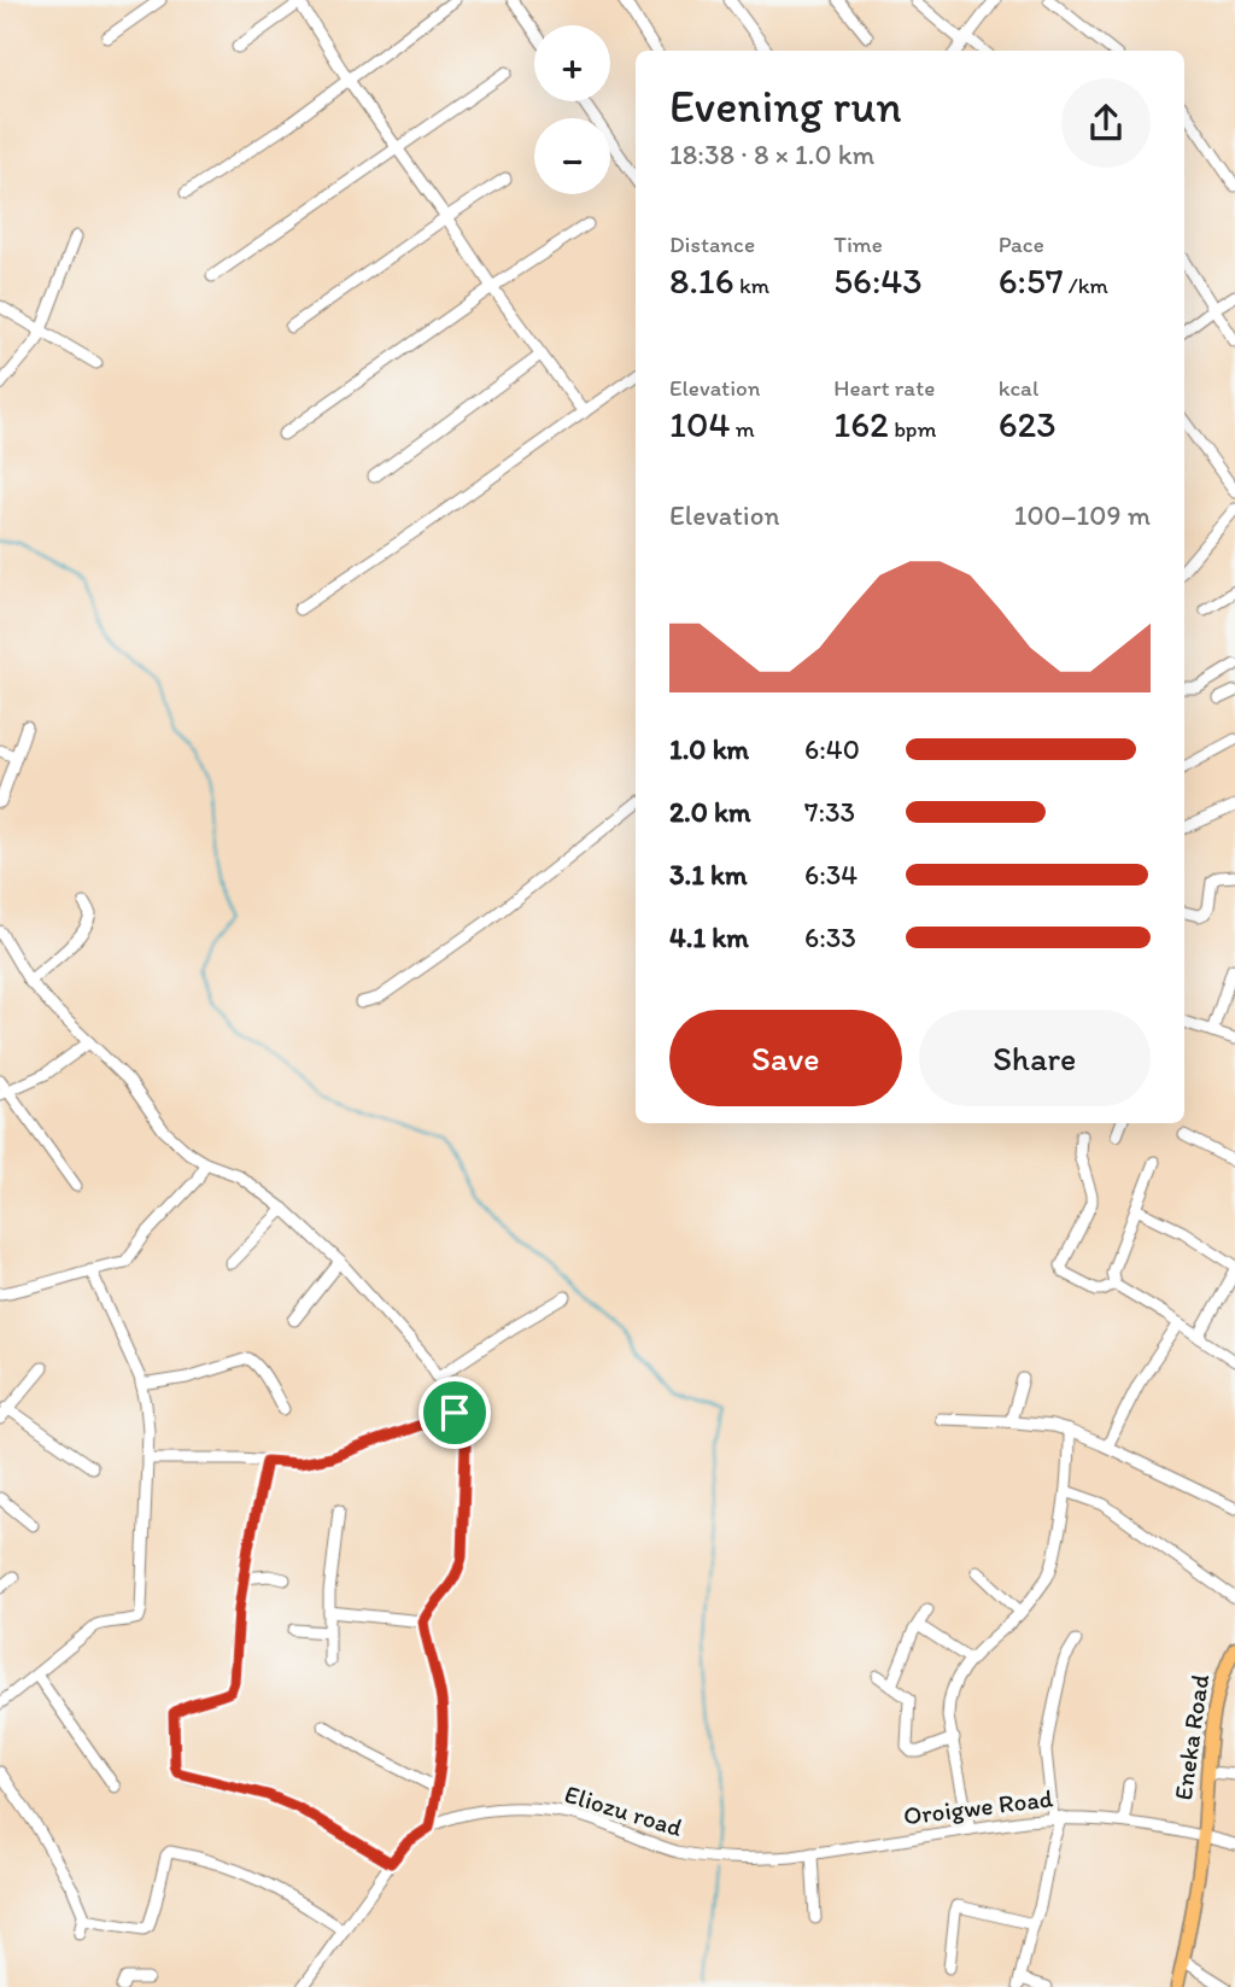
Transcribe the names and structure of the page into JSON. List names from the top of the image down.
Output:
{
  "streets": {
    "main road": ["Eneka Road"],
    "street": ["Oroigwe Road", "Eliozu road"]
  },
  "crossings": [
    ["Eneka Road", "Oroigwe Road"],
    ["Oroigwe Road", "Eliozu road"]
  ],
  "page": {
    "map_buttons": ["+", "−"],
    "heading": ["Evening run", "18:38 · 8 × 1.0 km"],
    "stats": [
      ["Distance", "8.16 km"],
      ["Time", "56:43"],
      ["Pace", "6:57 /km"],
      ["Elevation", "104 m"],
      ["Heart rate", "162 bpm"],
      ["kcal", "623"]
    ],
    "chart": ["Elevation", "100–109 m"],
    "list": [
      {
        "name": "1.0 km",
        "note": "6:40"
      },
      {
        "name": "2.0 km",
        "note": "7:33"
      },
      {
        "name": "3.1 km",
        "note": "6:34"
      },
      {
        "name": "4.1 km",
        "note": "6:33"
      }
    ],
    "buttons": ["Save", "Share"]
  }
}
